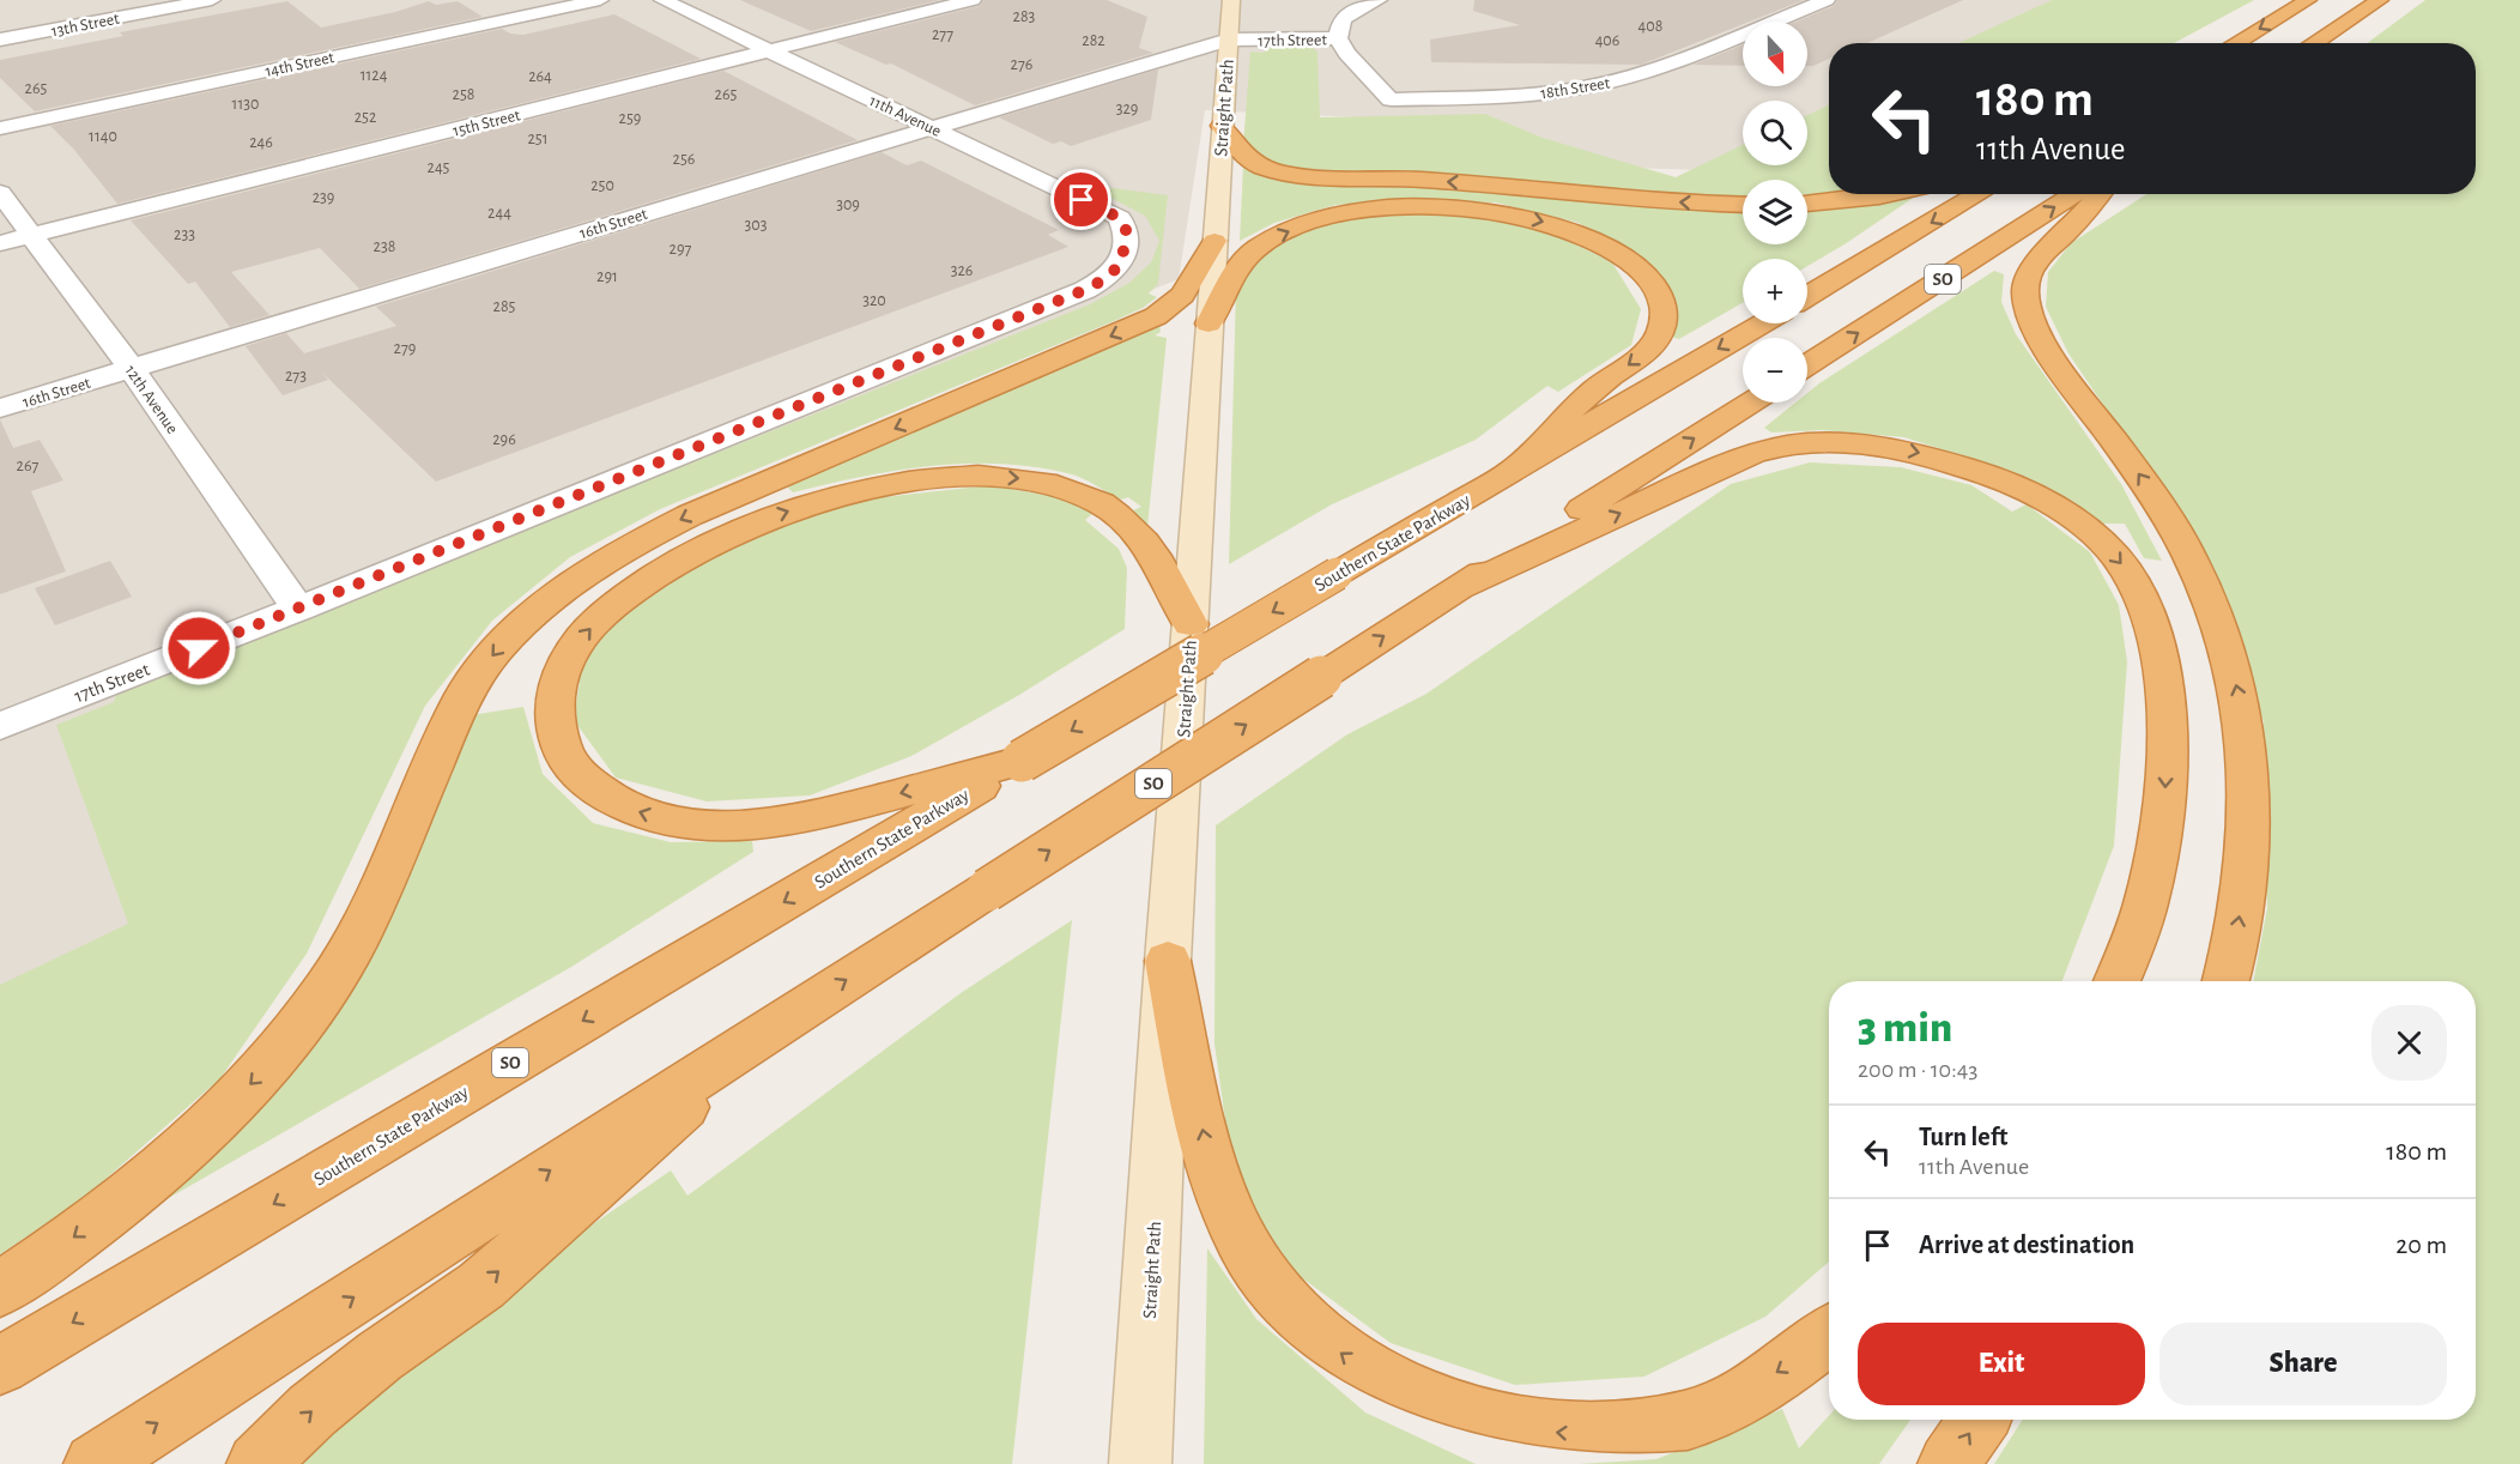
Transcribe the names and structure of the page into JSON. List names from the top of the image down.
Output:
{
  "streets": {
    "highway": ["SO", "Southern State Parkway"],
    "main road": ["Straight Path"],
    "street": [
      "13th Street",
      "17th Street",
      "14th Street",
      "18th Street",
      "11th Avenue",
      "15th Street",
      "16th Street",
      "12th Avenue"
    ]
  },
  "crossings": [
    ["17th Street", "18th Street"],
    ["17th Street", "Straight Path"],
    ["17th Street", "11th Avenue"],
    ["17th Street", "16th Street"],
    ["17th Street", "12th Avenue"],
    ["Straight Path", "16th Street"],
    ["11th Avenue", "15th Street"],
    ["11th Avenue", "16th Street"],
    ["15th Street", "12th Avenue"],
    ["16th Street", "12th Avenue"]
  ],
  "house_numbers": [
    "283",
    "408",
    "277",
    "282",
    "406",
    "276",
    "1124",
    "264",
    "265",
    "258",
    "265",
    "1130",
    "329",
    "252",
    "259",
    "1140",
    "251",
    "246",
    "256",
    "245",
    "250",
    "239",
    "309",
    "244",
    "303",
    "233",
    "238",
    "297",
    "326",
    "291",
    "320",
    "285",
    "279",
    "273",
    "296",
    "267"
  ],
  "north": "bottom",
  "page": {
    "map_buttons": ["+", "−"],
    "turn": ["180 m", "11th Avenue"],
    "heading": ["3 min", "200 m · 10:43"],
    "list": [
      {
        "name": "Turn left",
        "note": "11th Avenue",
        "value": "180 m"
      },
      {
        "name": "Arrive at destination",
        "value": "20 m"
      }
    ],
    "buttons": ["Exit", "Share"]
  }
}
